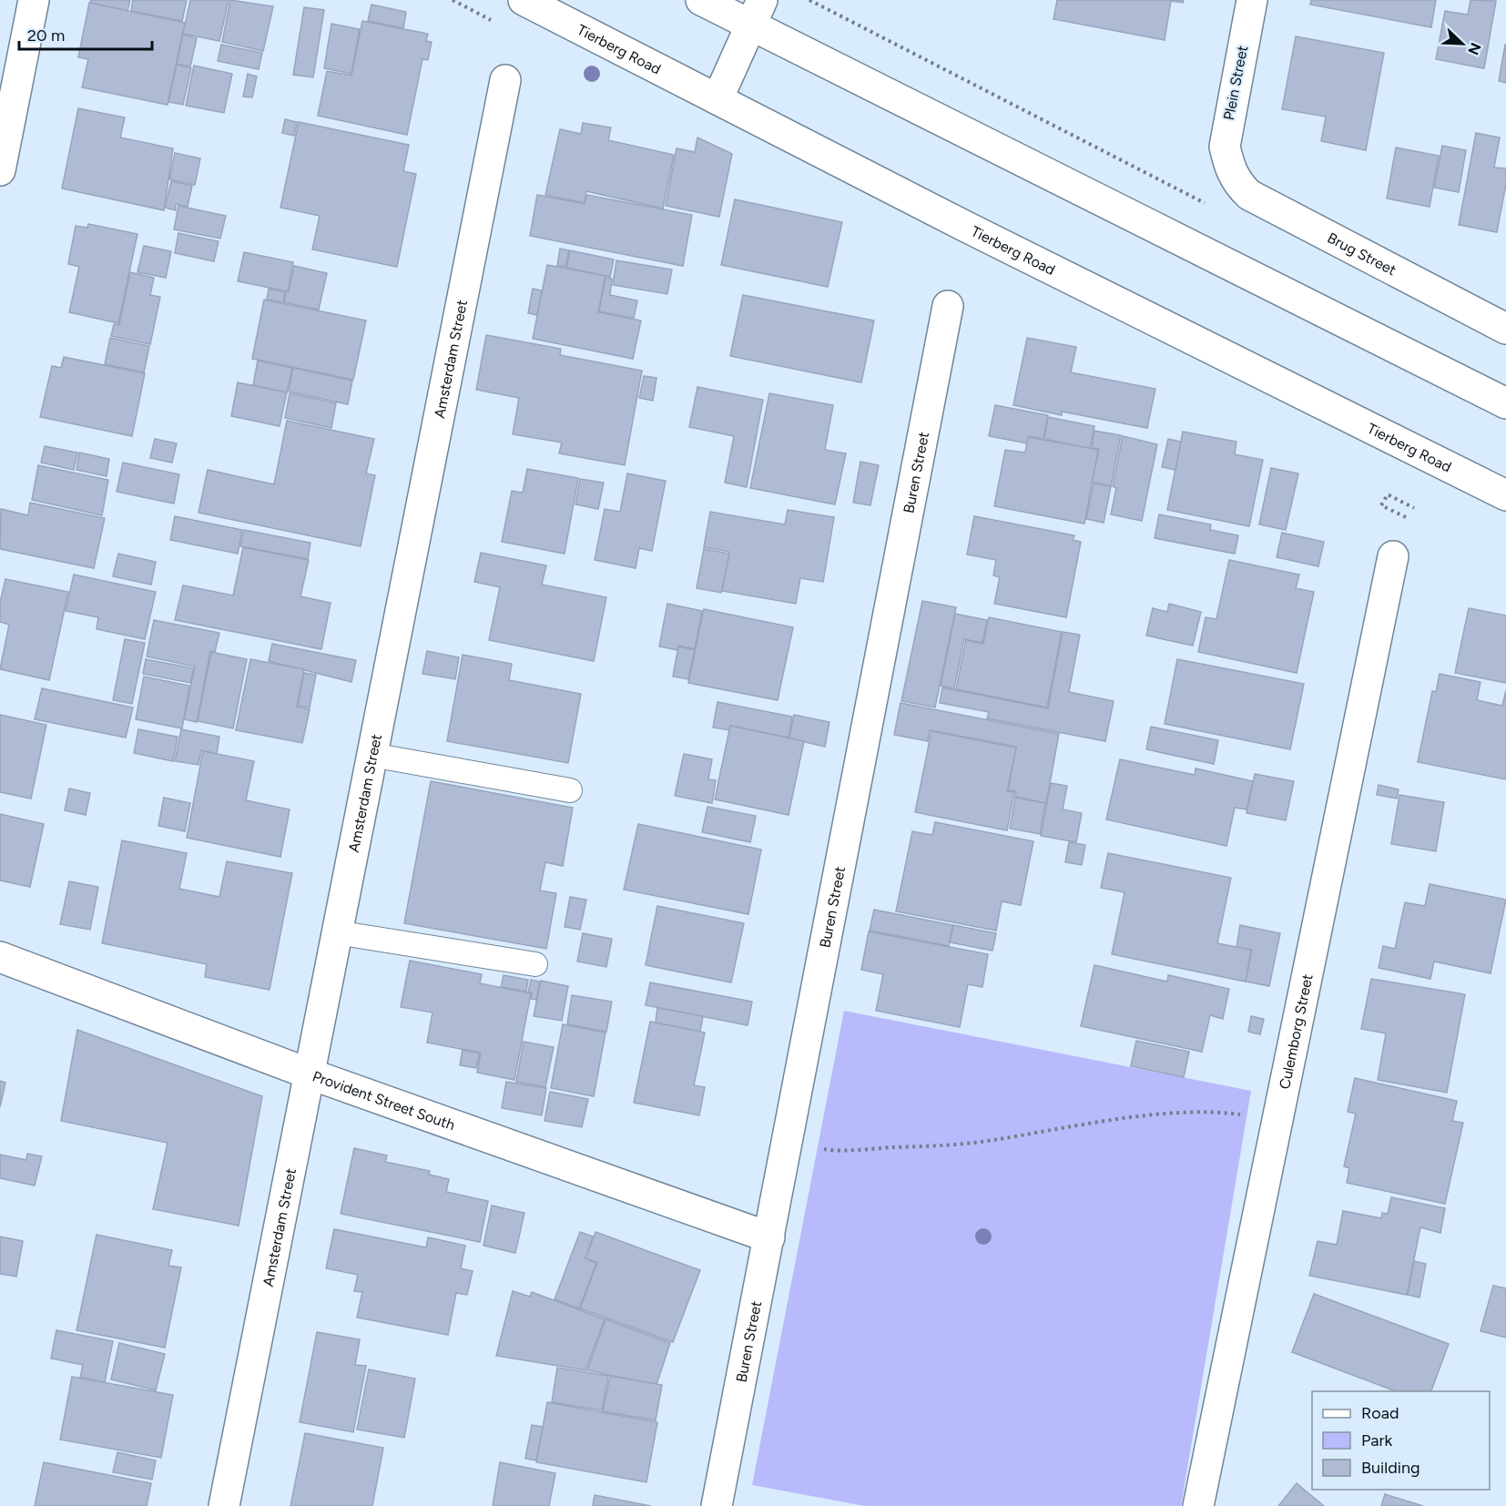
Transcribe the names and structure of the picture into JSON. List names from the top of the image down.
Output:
{
  "streets": {
    "street": [
      "Tierberg Road",
      "Plein Street",
      "Brug Street",
      "Amsterdam Street",
      "Buren Street",
      "Culemborg Street",
      "Provident Street South"
    ]
  },
  "crossings": [
    ["Plein Street", "Brug Street"],
    ["Amsterdam Street", "Provident Street South"],
    ["Buren Street", "Provident Street South"]
  ],
  "legend": ["Road", "Park", "Building"],
  "scale_bar": "20 m",
  "north": "bottom right"
}
